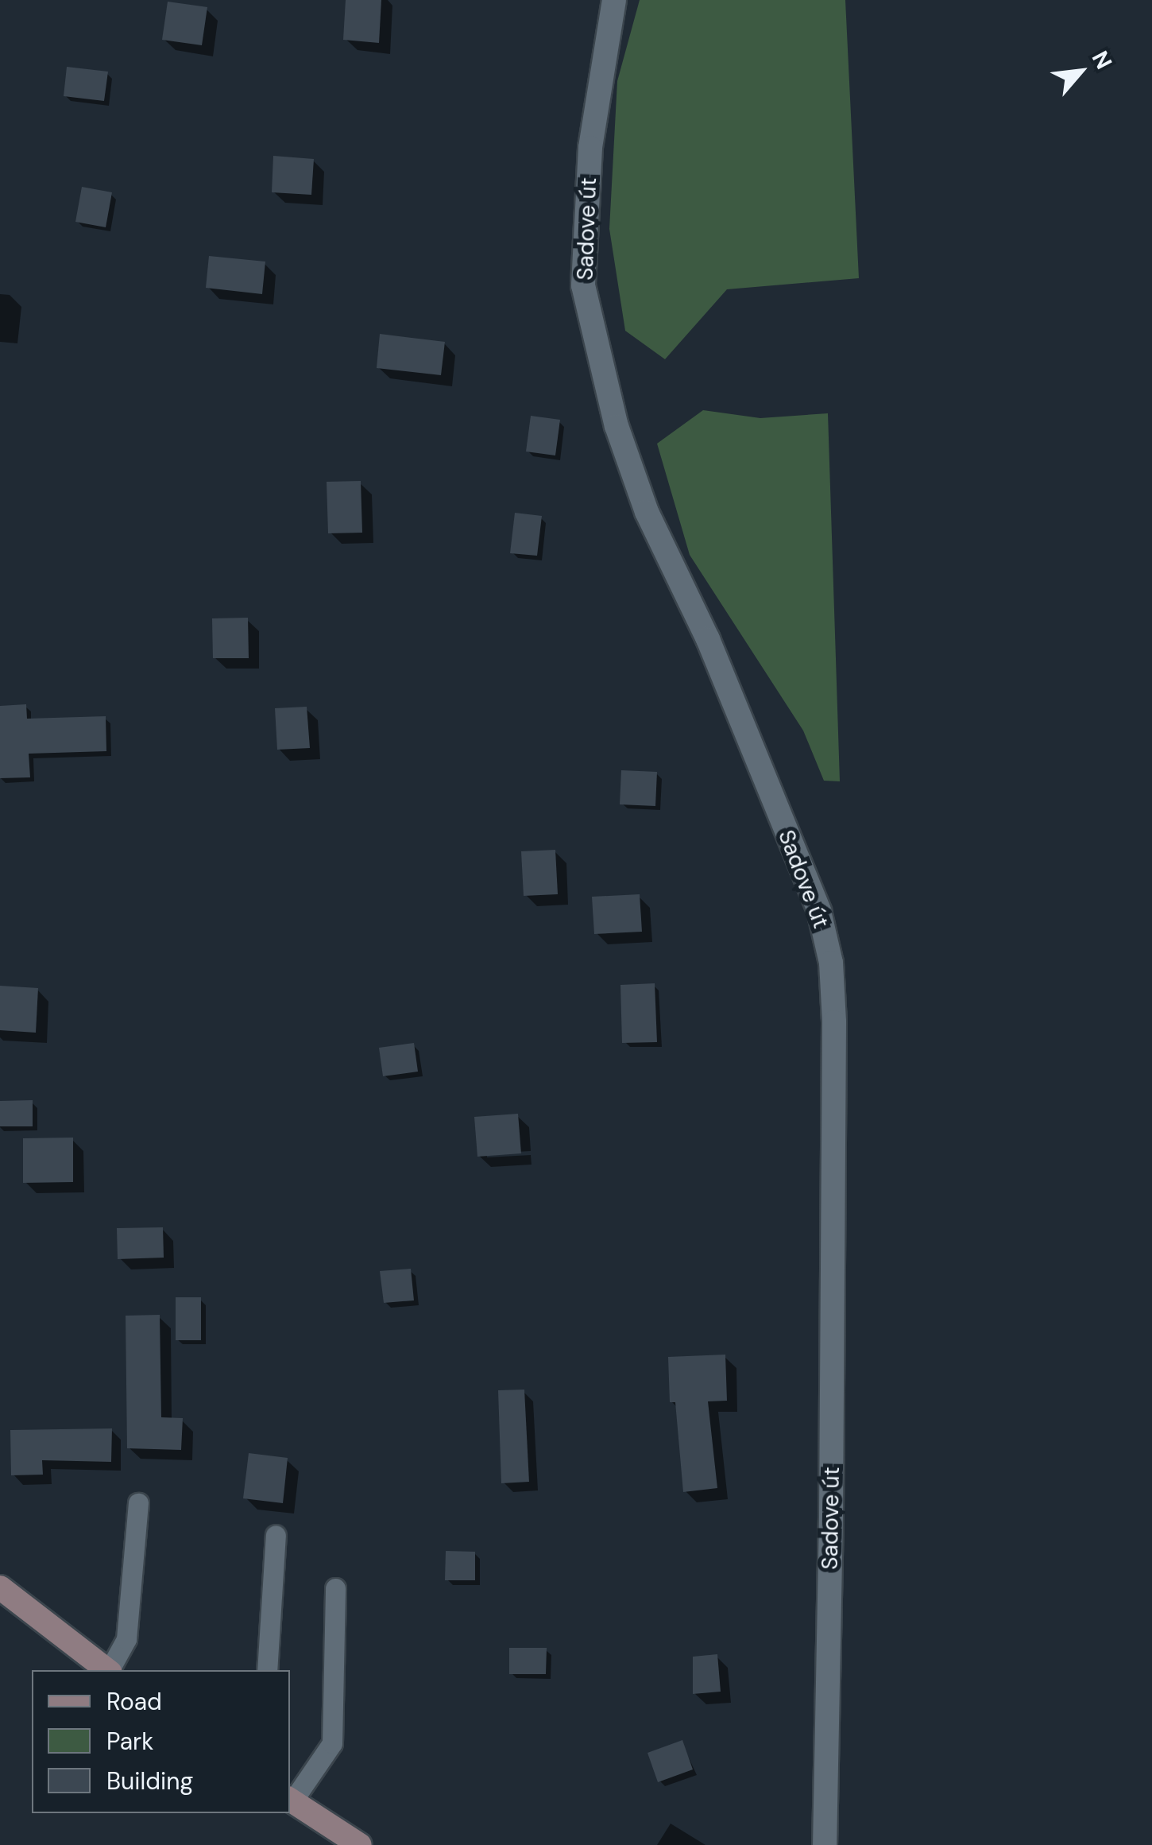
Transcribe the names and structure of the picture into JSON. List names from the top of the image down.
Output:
{
  "streets": {
    "street": ["Sadove út"]
  },
  "legend": ["Road", "Park", "Building"],
  "north": "top right"
}
